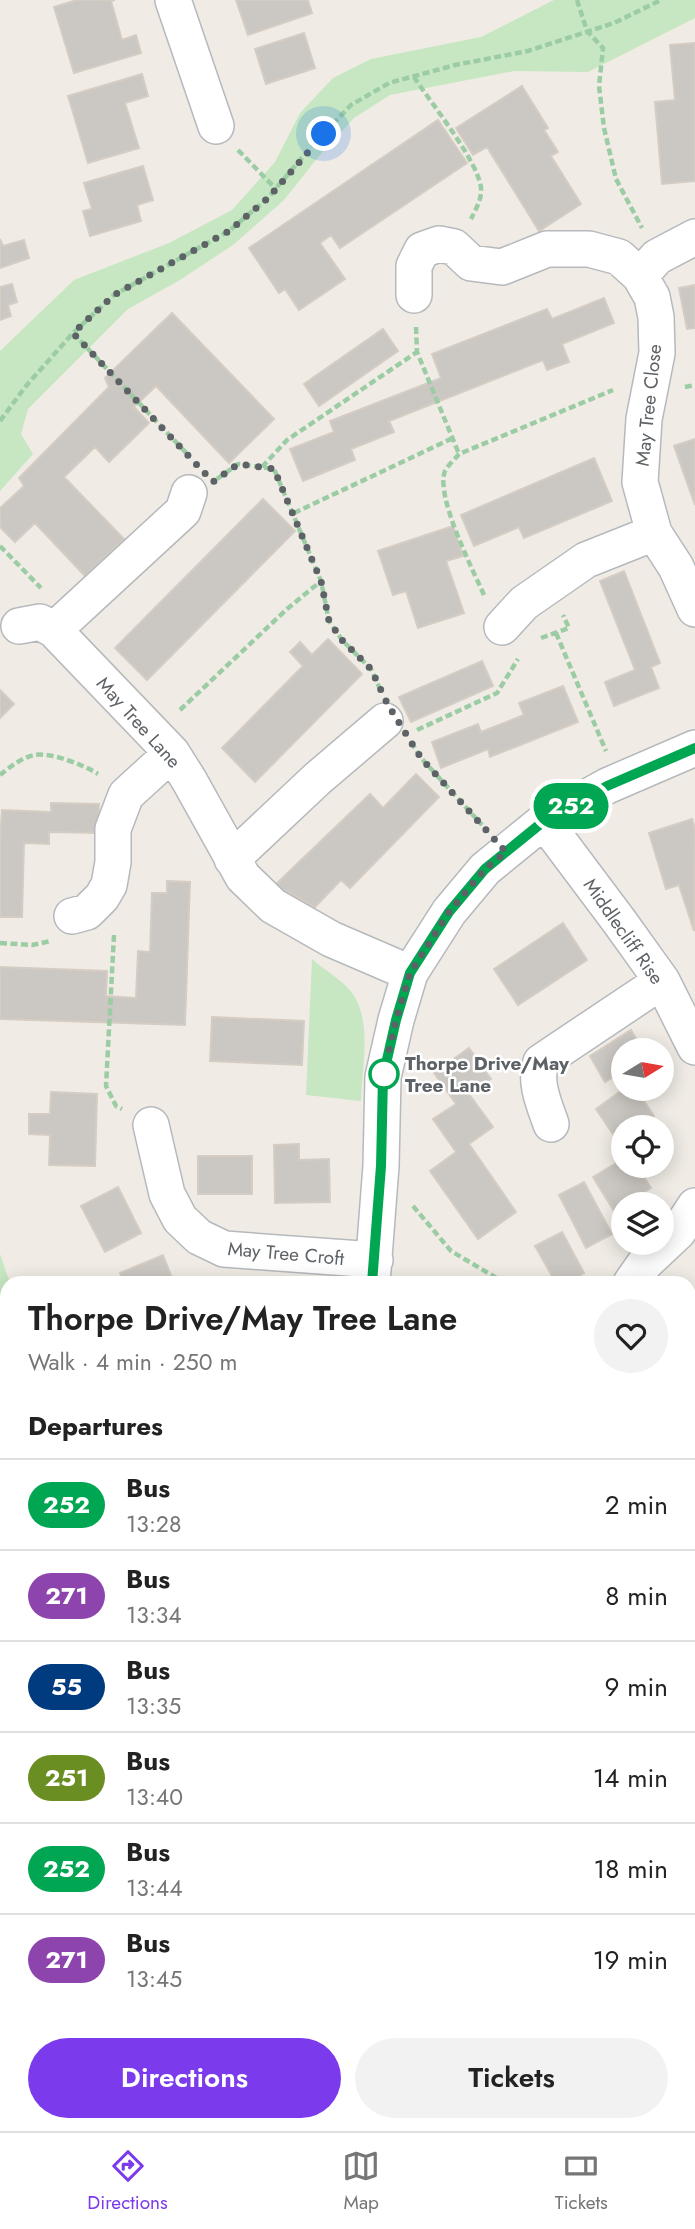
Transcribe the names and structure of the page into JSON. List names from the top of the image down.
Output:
{
  "streets": {
    "street": [
      "May Tree Close",
      "May Tree Lane",
      "Middlecliff Rise",
      "May Tree Croft"
    ]
  },
  "places": ["Thorpe Drive/May Tree Lane"],
  "lines": ["bus line 252"],
  "north": "right",
  "page": {
    "on_map": "252",
    "heading": [
      ["Thorpe Drive/May Tree Lane", "Walk · 4 min · 250 m"],
      "Departures"
    ],
    "list": [
      {
        "mark": "252",
        "name": "Bus",
        "note": "13:28",
        "value": "2 min"
      },
      {
        "mark": "271",
        "name": "Bus",
        "note": "13:34",
        "value": "8 min"
      },
      {
        "mark": "55",
        "name": "Bus",
        "note": "13:35",
        "value": "9 min"
      },
      {
        "mark": "251",
        "name": "Bus",
        "note": "13:40",
        "value": "14 min"
      },
      {
        "mark": "252",
        "name": "Bus",
        "note": "13:44",
        "value": "18 min"
      },
      {
        "mark": "271",
        "name": "Bus",
        "note": "13:45",
        "value": "19 min"
      }
    ],
    "buttons": ["Directions", "Tickets"],
    "tabs": ["Directions", "Map", "Tickets"]
  }
}
